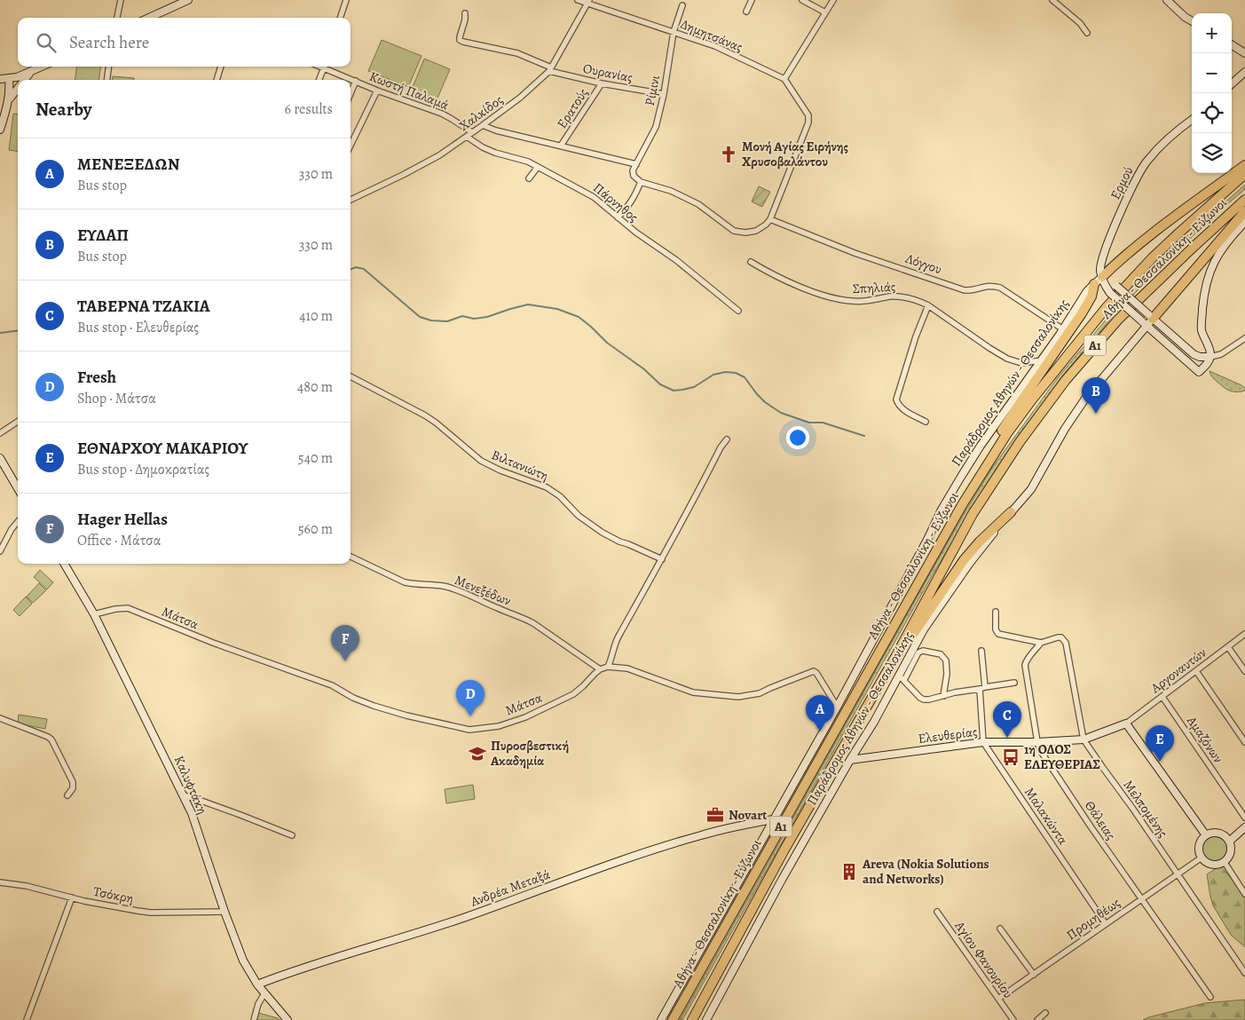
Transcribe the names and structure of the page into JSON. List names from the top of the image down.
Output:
{
  "streets": {
    "highway": ["Αθήνα - Θεσσαλονίκη - Εύζωνοι", "Α1"],
    "main road": [
      "Ερμού",
      "Παράδρομος Αθηνών - Θεσσαλονίκης",
      "Ελευθερίας",
      "Καλυφτάκη",
      "Ανδρέα Μεταξά"
    ],
    "street": [
      "Δημητσάνας",
      "Ουρανίας",
      "Κωστή Παλαμά",
      "Ρίμινι",
      "Ερατούς",
      "Χαλκίδος",
      "Πάρνηθος",
      "Λόγγου",
      "Σπηλιάς",
      "Βιλτανιώτη",
      "Μενεξέδων",
      "Μάτσα",
      "Αργοναυτών",
      "Αμαζόνων",
      "Μελπομένης",
      "Μαλακώντα",
      "Θάλειας",
      "Τσόκρη",
      "Προμηθέως",
      "Αγίου Φανουρίου"
    ]
  },
  "crossings": [
    ["Δημητσάνας", "Ρίμινι"],
    ["Δημητσάνας", "Χαλκίδος"],
    ["Ουρανίας", "Ρίμινι"],
    ["Ουρανίας", "Ερατούς"],
    ["Ουρανίας", "Χαλκίδος"],
    ["Κωστή Παλαμά", "Χαλκίδος"],
    ["Χαλκίδος", "Πάρνηθος"],
    ["Ερμού", "Παράδρομος Αθηνών - Θεσσαλονίκης"],
    ["Λόγγου", "Παράδρομος Αθηνών - Θεσσαλονίκης"],
    ["Σπηλιάς", "Παράδρομος Αθηνών - Θεσσαλονίκης"],
    ["Παράδρομος Αθηνών - Θεσσαλονίκης", "Μάτσα"],
    ["Παράδρομος Αθηνών - Θεσσαλονίκης", "Ελευθερίας"],
    ["Παράδρομος Αθηνών - Θεσσαλονίκης", "Ανδρέα Μεταξά"],
    ["Μενεξέδων", "Μάτσα"],
    ["Μάτσα", "Καλυφτάκη"],
    ["Αργοναυτών", "Ελευθερίας"],
    ["Αργοναυτών", "Αμαζόνων"],
    ["Ελευθερίας", "Μελπομένης"],
    ["Ελευθερίας", "Μαλακώντα"],
    ["Ελευθερίας", "Θάλειας"],
    ["Καλυφτάκη", "Ανδρέα Μεταξά"],
    ["Καλυφτάκη", "Τσόκρη"],
    ["Μελπομένης", "Θάλειας"],
    ["Μελπομένης", "Προμηθέως"],
    ["Μαλακώντα", "Προμηθέως"],
    ["Θάλειας", "Προμηθέως"],
    ["Προμηθέως", "Αγίου Φανουρίου"]
  ],
  "places": {
    "church": ["Μονή Αγίας Ειρήνης Χρυσοβαλάντου"],
    "school or university": ["Πυροσβεστική Ακαδημία"],
    "bus stop": ["1η ΟΔΟΣ ΕΛΕΥΘΕΡΙΑΣ"],
    "office": ["Novart"],
    "building": ["Areva (Nokia Solutions and Networks)"]
  },
  "page": {
    "map_buttons": ["+", "−"],
    "search": "Search here",
    "heading": ["Nearby", "6 results"],
    "list": [
      {
        "mark": "A",
        "name": "ΜΕΝΕΞΕΔΩΝ",
        "note": "Bus stop",
        "value": "330 m"
      },
      {
        "mark": "B",
        "name": "ΕΥΔΑΠ",
        "note": "Bus stop",
        "value": "330 m"
      },
      {
        "mark": "C",
        "name": "ΤΑΒΕΡΝΑ ΤΖΑΚΙΑ",
        "note": "Bus stop · Ελευθερίας",
        "value": "410 m"
      },
      {
        "mark": "D",
        "name": "Fresh",
        "note": "Shop · Μάτσα",
        "value": "480 m"
      },
      {
        "mark": "E",
        "name": "ΕΘΝΑΡΧΟΥ ΜΑΚΑΡΙΟΥ",
        "note": "Bus stop · Δημοκρατίας",
        "value": "540 m"
      },
      {
        "mark": "F",
        "name": "Hager Hellas",
        "note": "Office · Μάτσα",
        "value": "560 m"
      }
    ],
    "pins": [
      "B",
      "F",
      "D",
      "A",
      "C",
      "E"
    ]
  }
}
